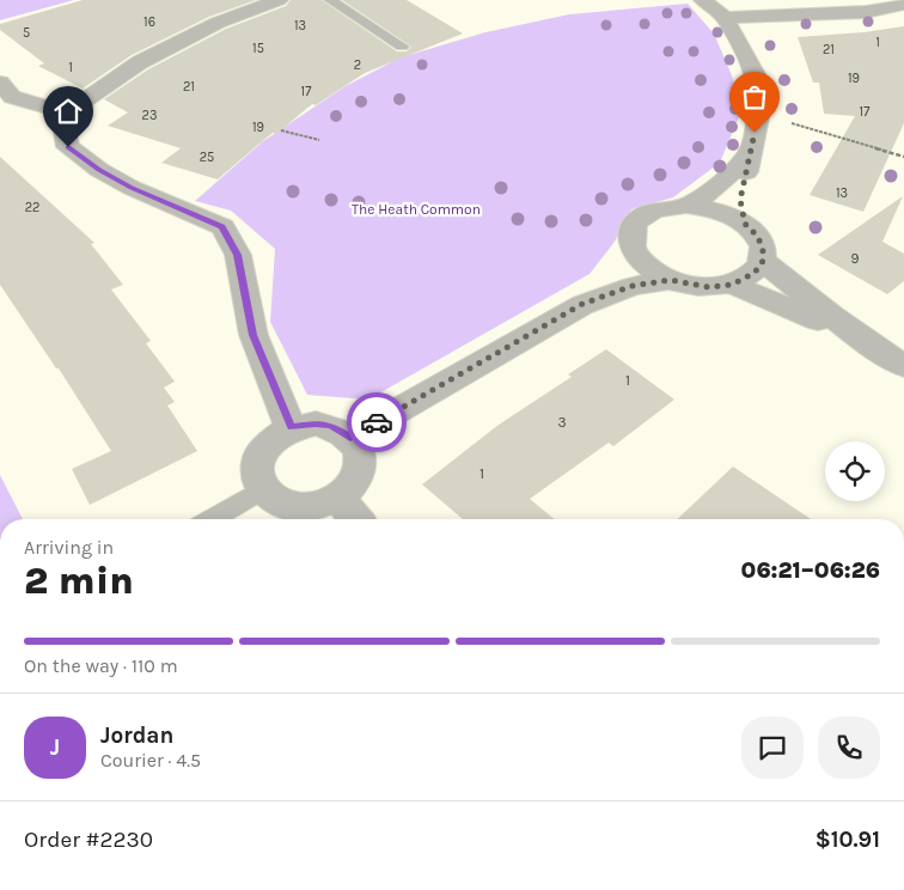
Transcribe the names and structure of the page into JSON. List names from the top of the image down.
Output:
{
  "parks": ["The Heath Common"],
  "house_numbers": [
    "16",
    "13",
    "5",
    "1",
    "15",
    "21",
    "2",
    "1",
    "19",
    "21",
    "17",
    "17",
    "23",
    "19",
    "25",
    "13",
    "22",
    "9",
    "1",
    "3",
    "1"
  ],
  "page": {
    "heading": ["2 min", "Arriving in", "06:21–06:26"],
    "panel": [
      "Jordan",
      "Courier · 4.5",
      "Order #2230",
      "$10.91"
    ],
    "bar": "On the way · 110 m",
    "round": "J"
  }
}
